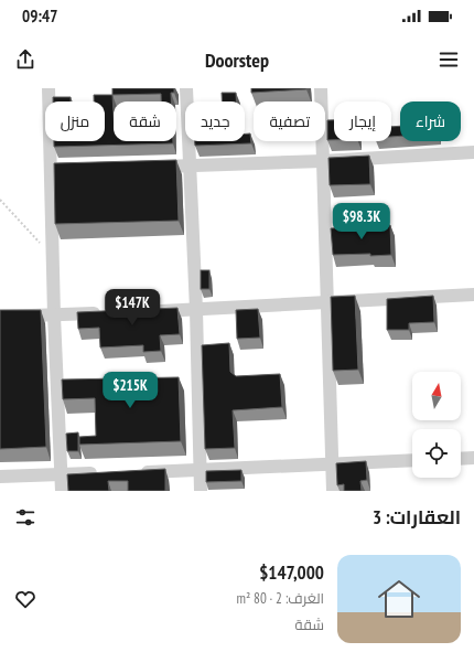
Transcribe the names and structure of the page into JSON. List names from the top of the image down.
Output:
{
  "north": "top",
  "page": {
    "status": "09:47",
    "header": "Doorstep",
    "chip": [
      "شراء",
      "إيجار",
      "تصفية",
      "جديد",
      "شقة",
      "منزل"
    ],
    "price": ["$98.3K", "$147K", "$215K"],
    "heading": "العقارات: 3",
    "list": [
      {
        "name": "$147,000",
        "note": "الغرف: 2 · 80 m² · شقة"
      }
    ]
  }
}
